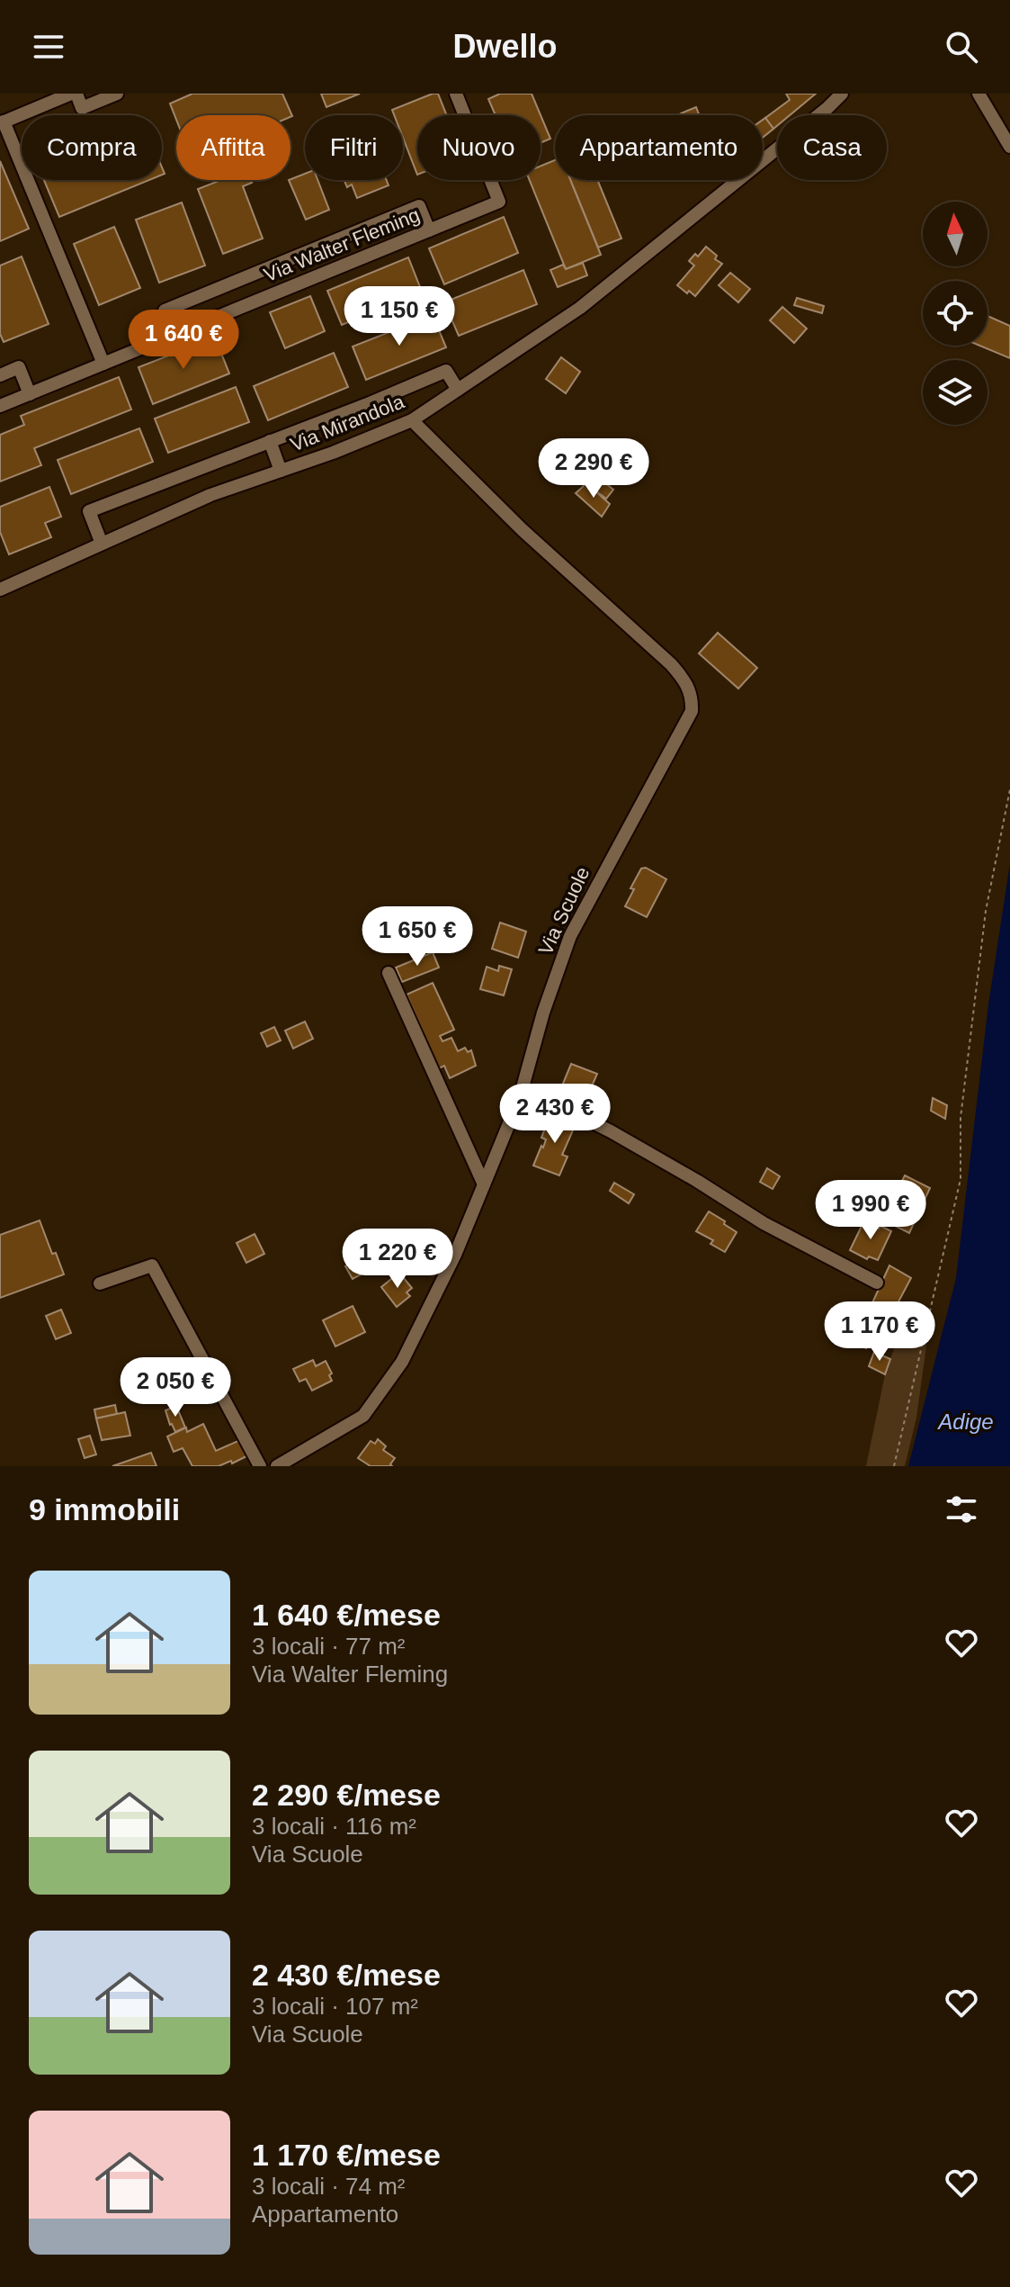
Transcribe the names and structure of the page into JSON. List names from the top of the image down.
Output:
{
  "streets": {
    "street": ["Via Walter Fleming", "Via Mirandola", "Via Scuole"]
  },
  "crossings": [
    ["Via Mirandola", "Via Scuole"]
  ],
  "water": ["Adige"],
  "north": "top",
  "page": {
    "header": "Dwello",
    "chip": [
      "Compra",
      "Affitta",
      "Filtri",
      "Nuovo",
      "Appartamento",
      "Casa"
    ],
    "price": [
      "1 150 €",
      "1 640 €",
      "2 290 €",
      "1 650 €",
      "2 430 €",
      "1 990 €",
      "1 220 €",
      "1 170 €",
      "2 050 €"
    ],
    "heading": "9 immobili",
    "list": [
      {
        "name": "1 640 €/mese",
        "note": "3 locali · 77 m² · Via Walter Fleming"
      },
      {
        "name": "2 290 €/mese",
        "note": "3 locali · 116 m² · Via Scuole"
      },
      {
        "name": "2 430 €/mese",
        "note": "3 locali · 107 m² · Via Scuole"
      },
      {
        "name": "1 170 €/mese",
        "note": "3 locali · 74 m² · Appartamento"
      }
    ]
  }
}
